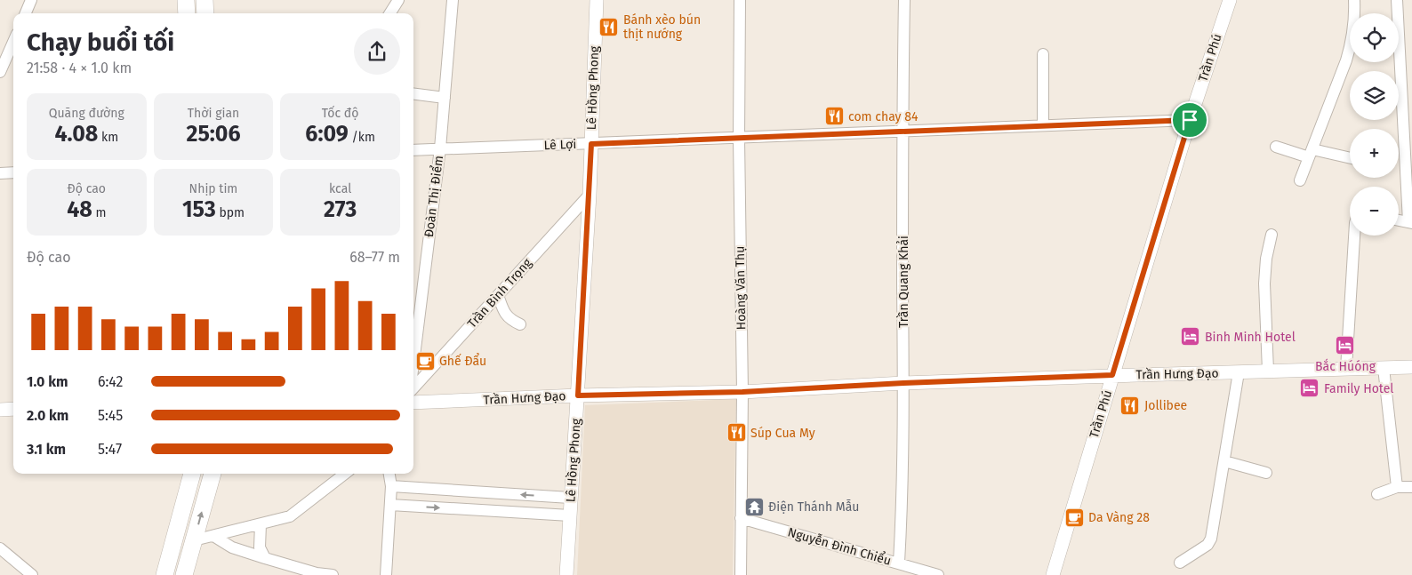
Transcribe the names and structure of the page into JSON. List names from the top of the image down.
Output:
{
  "streets": {
    "street": [
      "Trần Phú",
      "Lê Hồng Phong",
      "Lê Lợi",
      "Đoàn Thị Điểm",
      "Trần Quang Khải",
      "Hoàng Văn Thụ",
      "Trần Bình Trọng",
      "Trần Hưng Đạo",
      "Nguyễn Đình Chiểu"
    ]
  },
  "crossings": [
    ["Trần Phú", "Lê Lợi"],
    ["Trần Phú", "Trần Hưng Đạo"],
    ["Lê Hồng Phong", "Lê Lợi"],
    ["Lê Hồng Phong", "Trần Bình Trọng"],
    ["Lê Hồng Phong", "Trần Hưng Đạo"],
    ["Lê Lợi", "Đoàn Thị Điểm"],
    ["Lê Lợi", "Trần Quang Khải"],
    ["Lê Lợi", "Hoàng Văn Thụ"],
    ["Trần Quang Khải", "Trần Hưng Đạo"],
    ["Trần Quang Khải", "Nguyễn Đình Chiểu"],
    ["Hoàng Văn Thụ", "Trần Hưng Đạo"],
    ["Hoàng Văn Thụ", "Nguyễn Đình Chiểu"]
  ],
  "places": {
    "restaurant": [
      "Bánh xèo bún thịt nướng",
      "com chay 84",
      "Jollibee",
      "Súp Cua My"
    ],
    "hotel": ["Binh Minh Hotel", "Bắc Húóng", "Family Hotel"],
    "cafe": ["Ghế Đẩu", "Da Vàng 28"],
    "temple": ["Điện Thánh Mẫu"]
  },
  "page": {
    "map_buttons": ["+", "−"],
    "heading": ["Chạy buổi tối", "21:58 · 4 × 1.0 km"],
    "stats": [
      ["Quãng đường", "4.08 km"],
      ["Thời gian", "25:06"],
      ["Tốc độ", "6:09 /km"],
      ["Độ cao", "48 m"],
      ["Nhịp tim", "153 bpm"],
      ["kcal", "273"]
    ],
    "chart": ["Độ cao", "68–77 m"],
    "list": [
      {
        "name": "1.0 km",
        "note": "6:42"
      },
      {
        "name": "2.0 km",
        "note": "5:45"
      },
      {
        "name": "3.1 km",
        "note": "5:47"
      }
    ]
  }
}
